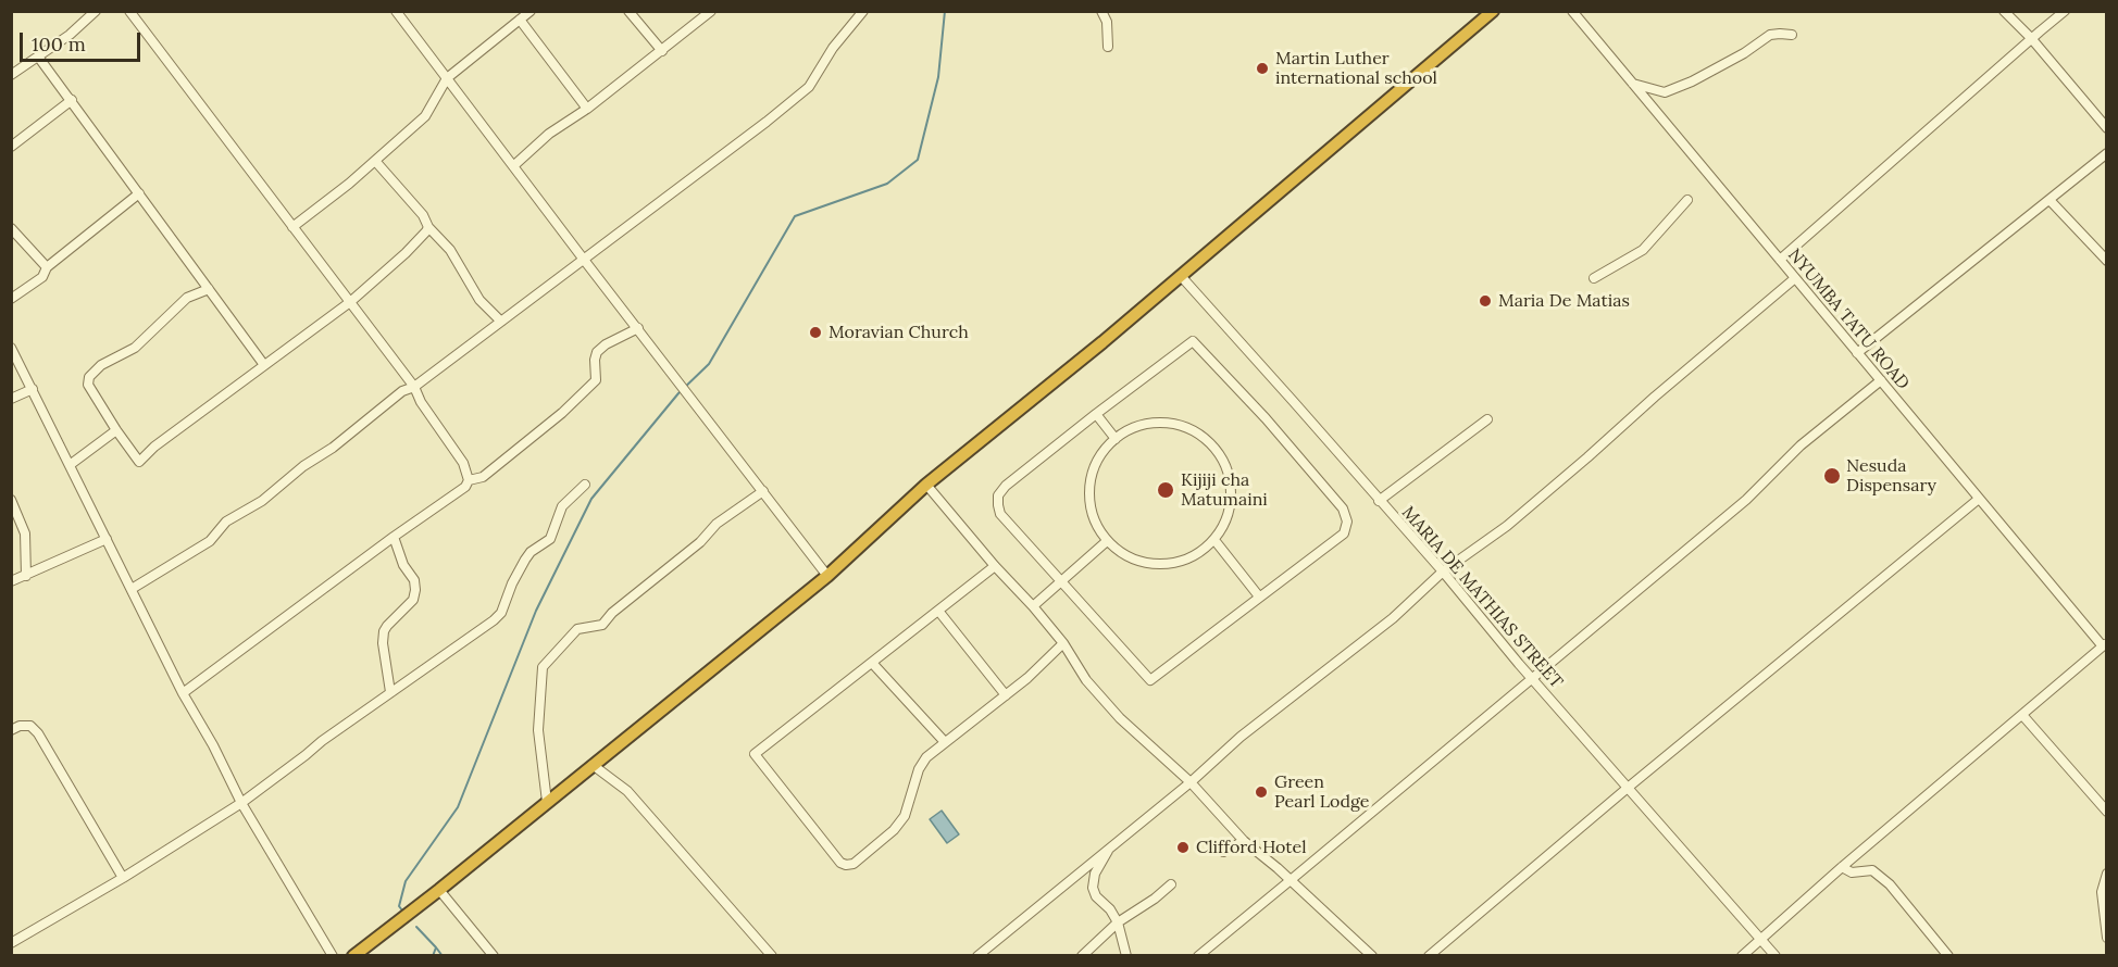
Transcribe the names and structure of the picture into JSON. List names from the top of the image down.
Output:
{
  "streets": {
    "street": ["NYUMBA TATU ROAD", "MARIA DE MATHIAS STREET"]
  },
  "places": [
    "Martin Luther international school",
    "Maria De Matias",
    "Moravian Church",
    "Nesuda Dispensary",
    "Kijiji cha Matumaini",
    "Green Pearl Lodge",
    "Clifford Hotel"
  ],
  "scale_bar": "100 m"
}
